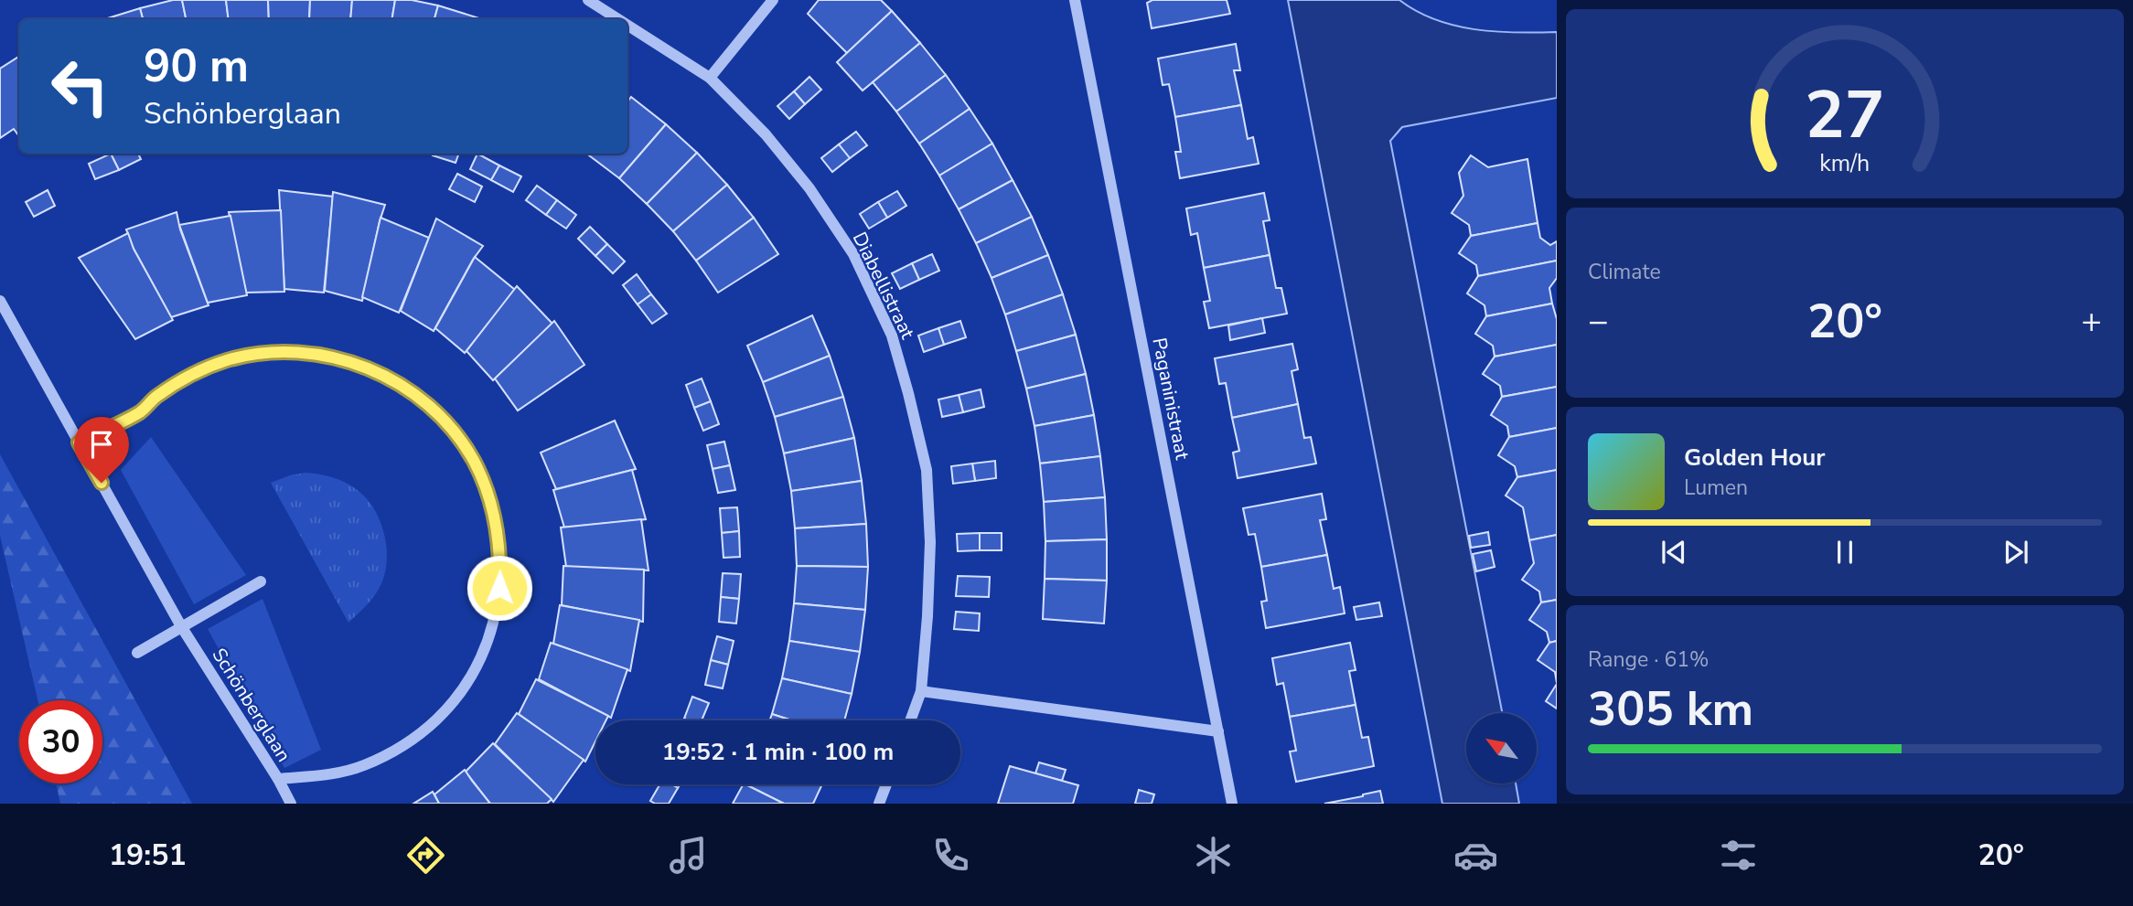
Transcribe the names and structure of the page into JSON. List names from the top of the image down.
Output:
{
  "streets": {
    "street": ["Diabellistraat", "Paganinistraat", "Schönberglaan"]
  },
  "north": "top left",
  "page": {
    "turn": ["90 m", "Schönberglaan"],
    "tile": [
      "Climate",
      ["Range · 61%", "305 km"]
    ],
    "heat": ["−", "20°", "+"],
    "song": ["Golden Hour", "Lumen"],
    "limit": "30",
    "trip": "19:52 · 1 min · 100 m",
    "tabs": ["19:51", "20°"],
    "gauge": ["27", "km/h"]
  }
}
